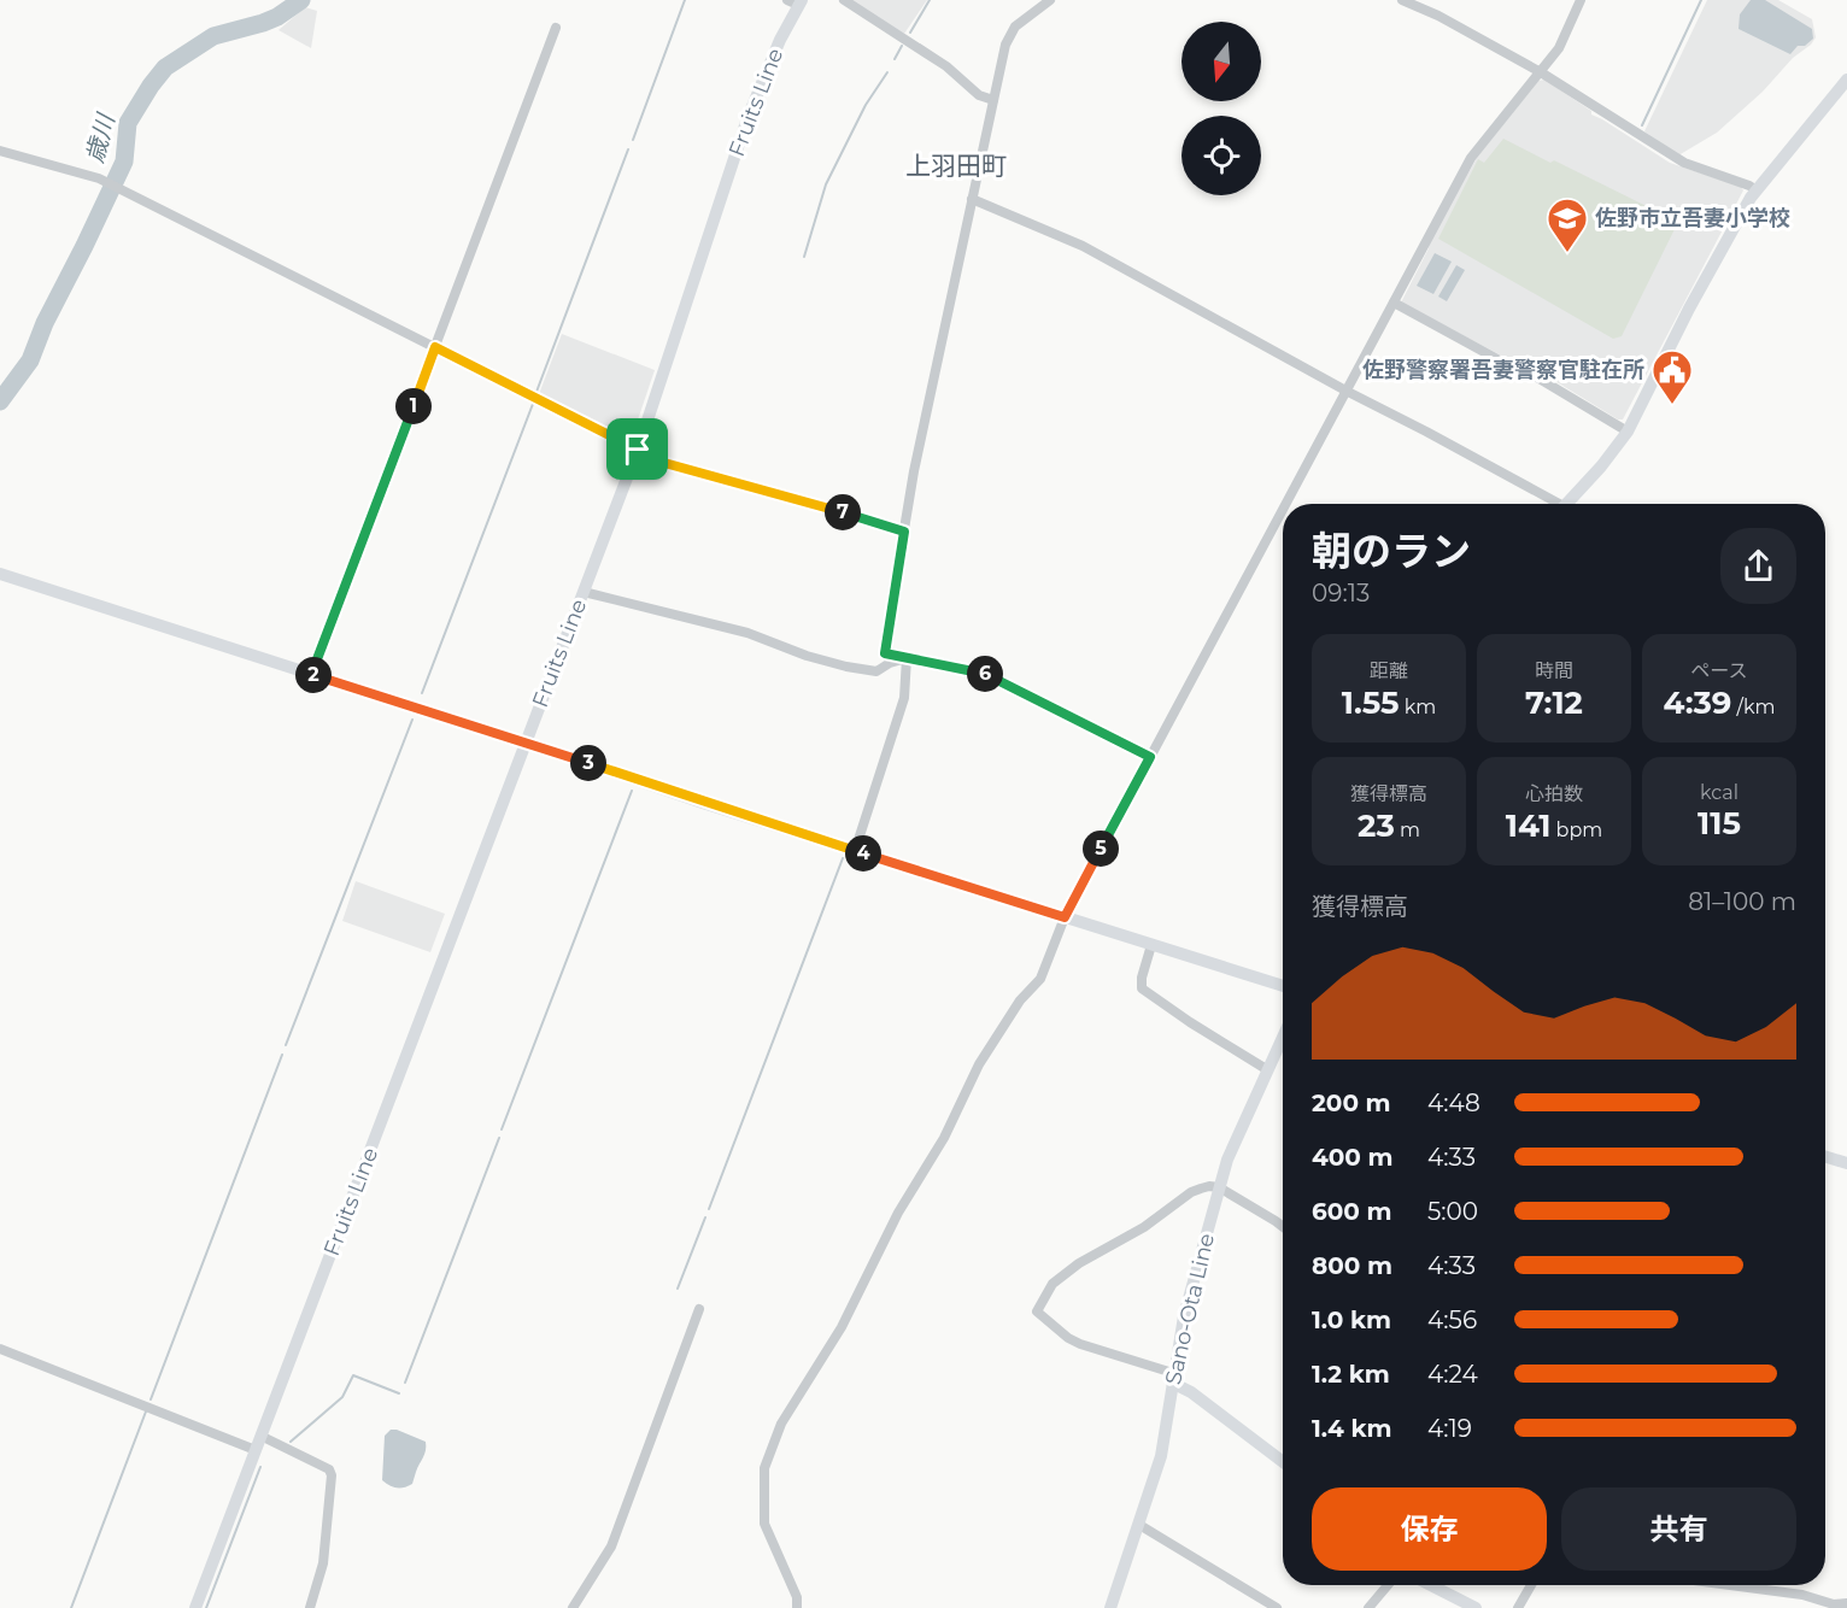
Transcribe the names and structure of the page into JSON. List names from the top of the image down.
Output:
{
  "streets": {
    "street": ["Fruits Line", "Sano-Ota Line"]
  },
  "districts": ["上羽田町"],
  "water": ["歳川"],
  "places": {
    "school or university": ["佐野市立吾妻小学校"],
    "public building": ["佐野警察署吾妻警察官駐在所"]
  },
  "north": "bottom",
  "page": {
    "pins": [
      "1",
      "7",
      "6",
      "2",
      "3",
      "5",
      "4"
    ],
    "heading": ["朝のラン", "09:13"],
    "stats": [
      ["距離", "1.55 km"],
      ["時間", "7:12"],
      ["ペース", "4:39 /km"],
      ["獲得標高", "23 m"],
      ["心拍数", "141 bpm"],
      ["kcal", "115"]
    ],
    "chart": ["獲得標高", "81–100 m"],
    "list": [
      {
        "name": "200 m",
        "note": "4:48"
      },
      {
        "name": "400 m",
        "note": "4:33"
      },
      {
        "name": "600 m",
        "note": "5:00"
      },
      {
        "name": "800 m",
        "note": "4:33"
      },
      {
        "name": "1.0 km",
        "note": "4:56"
      },
      {
        "name": "1.2 km",
        "note": "4:24"
      },
      {
        "name": "1.4 km",
        "note": "4:19"
      }
    ],
    "buttons": ["保存", "共有"]
  }
}
